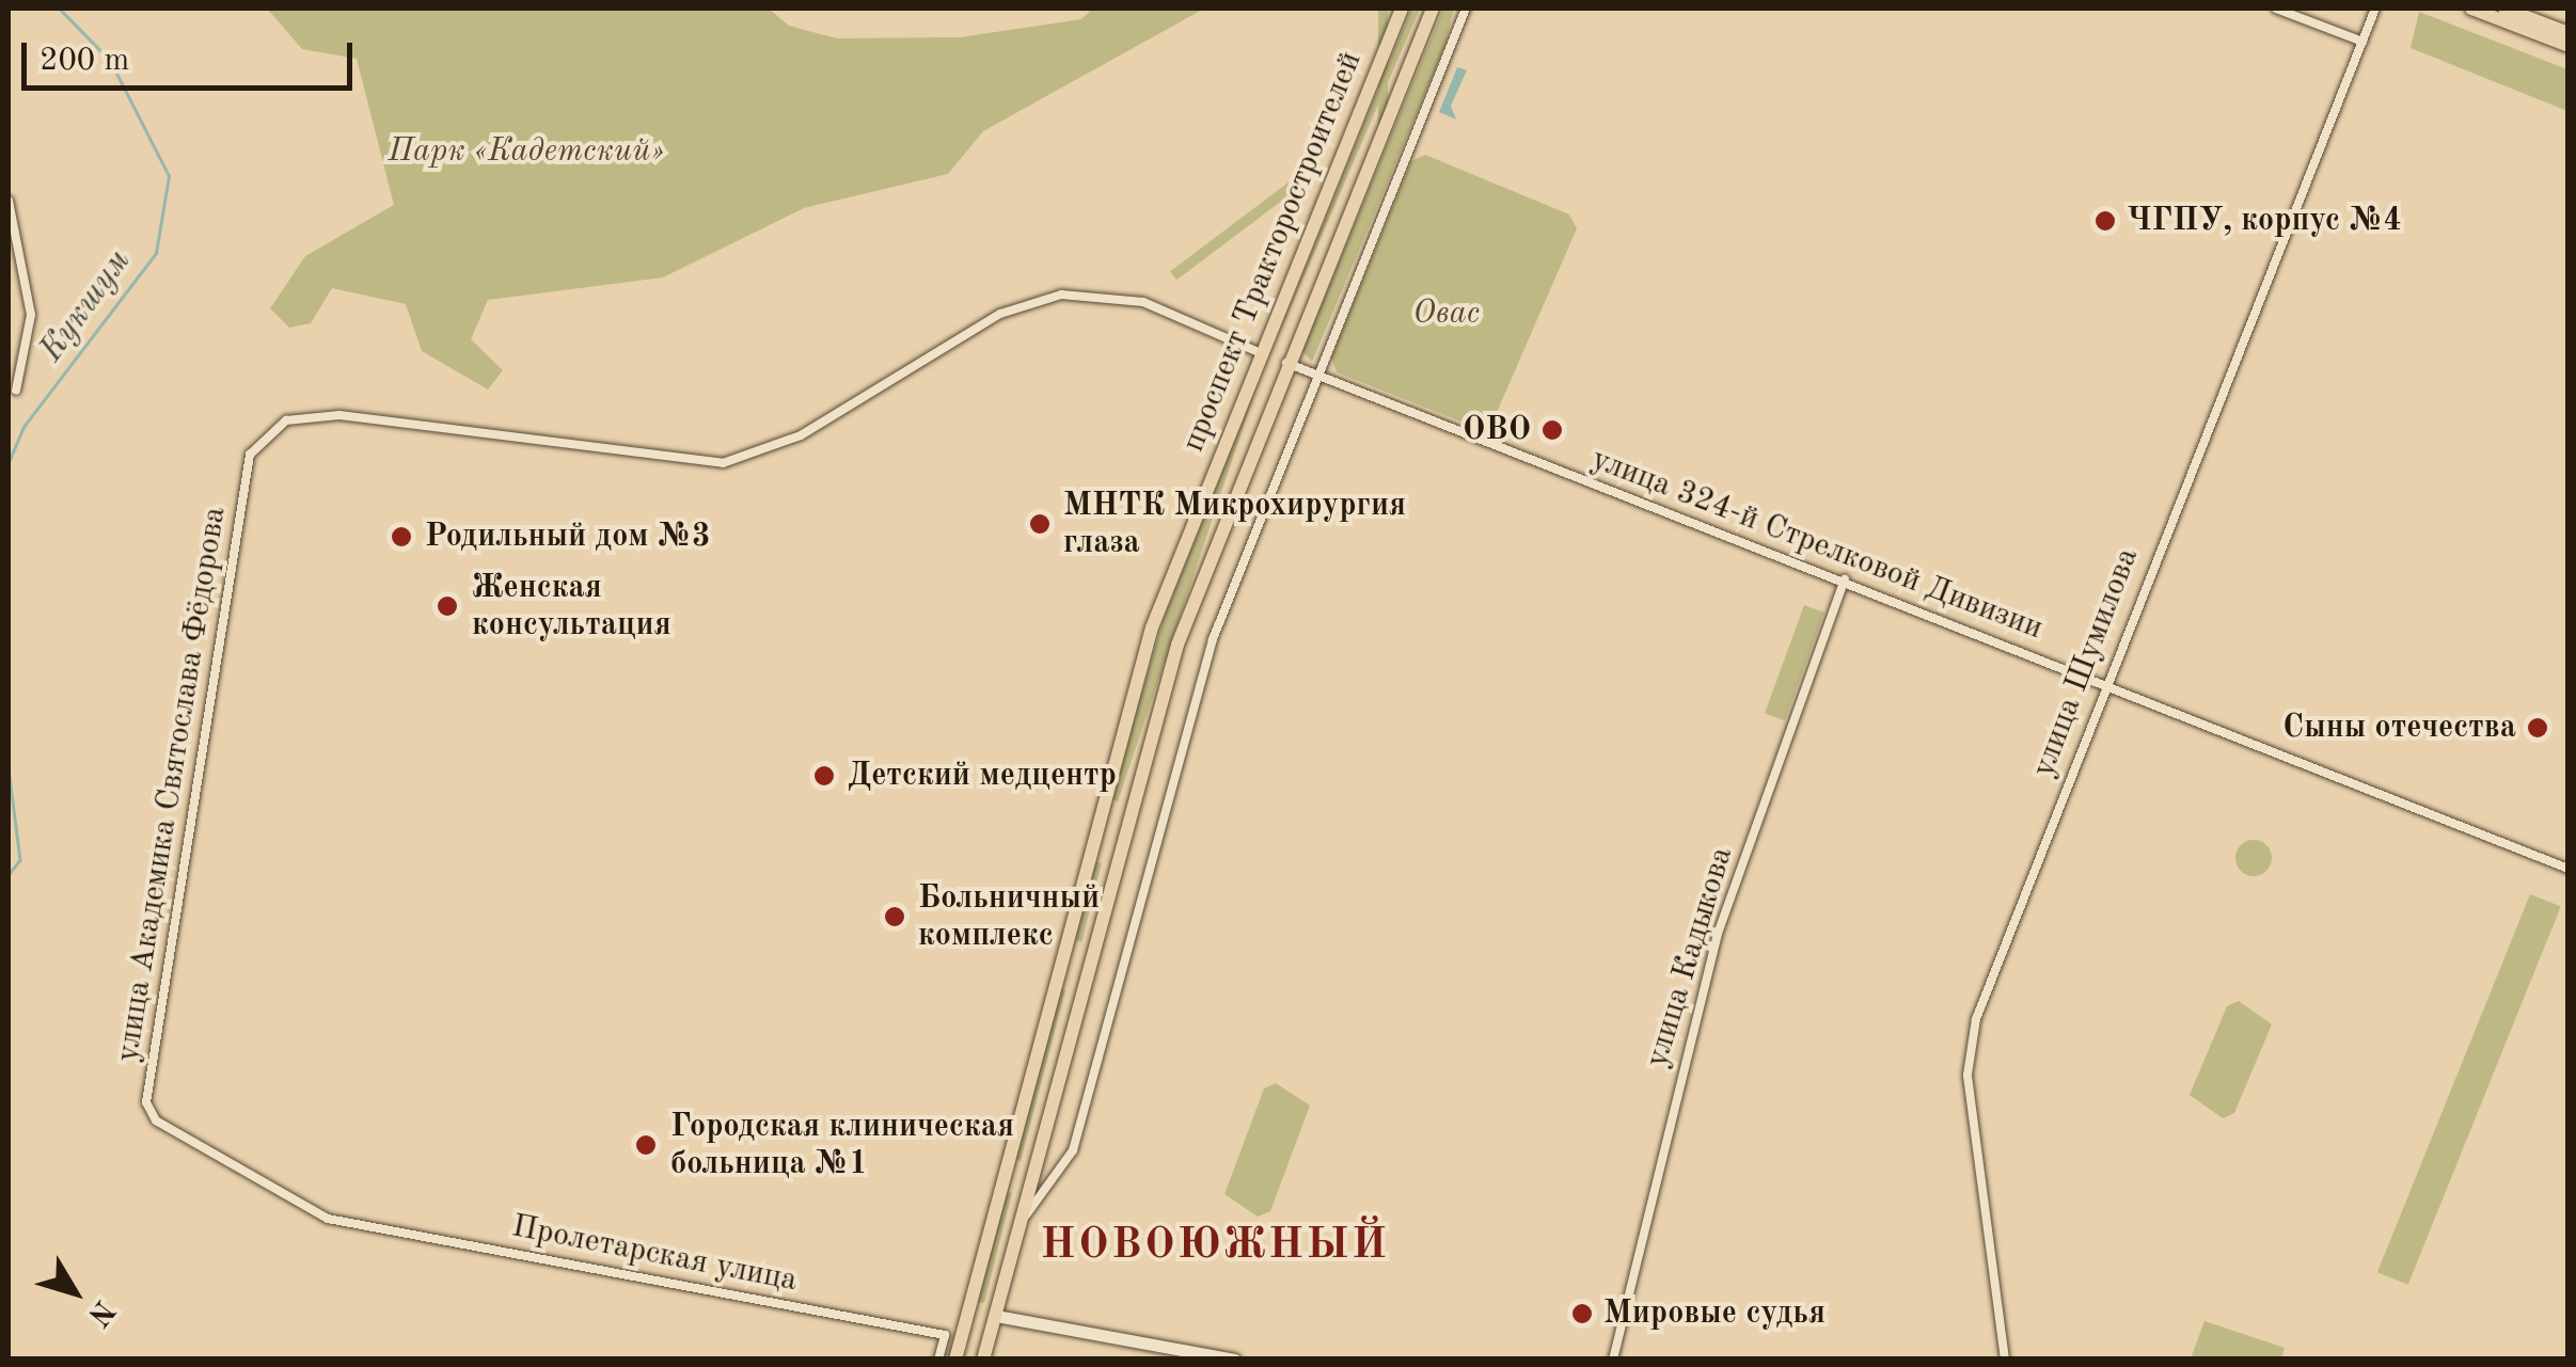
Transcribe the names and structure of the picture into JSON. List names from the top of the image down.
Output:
{
  "streets": {
    "main road": ["проспект Тракторостроителей"],
    "street": [
      "улица 324-й Стрелковой Дивизии",
      "улица Шумилова",
      "улица Академика Святослава Фёдорова",
      "улица Кадыкова",
      "Пролетарская улица"
    ]
  },
  "crossings": [
    ["проспект Тракторостроителей", "улица 324-й Стрелковой Дивизии"],
    ["проспект Тракторостроителей", "улица Академика Святослава Фёдорова"],
    ["улица 324-й Стрелковой Дивизии", "улица Шумилова"],
    ["улица 324-й Стрелковой Дивизии", "улица Кадыкова"],
    ["улица Академика Святослава Фёдорова", "Пролетарская улица"]
  ],
  "districts": ["НОВОЮЖНЫЙ"],
  "water": ["Кукшум"],
  "parks": ["Парк «Кадетский»", "Овас"],
  "places": [
    "ЧГПУ, корпус №4",
    "ОВО",
    "МНТК Микрохирургия глаза",
    "Родильный дом №3",
    "Женская консультация",
    "Сыны отечества",
    "Детский медцентр",
    "Больничный комплекс",
    "Городская клиническая больница №1",
    "Мировые судья"
  ],
  "scale_bar": "200 m",
  "north": "bottom right"
}
